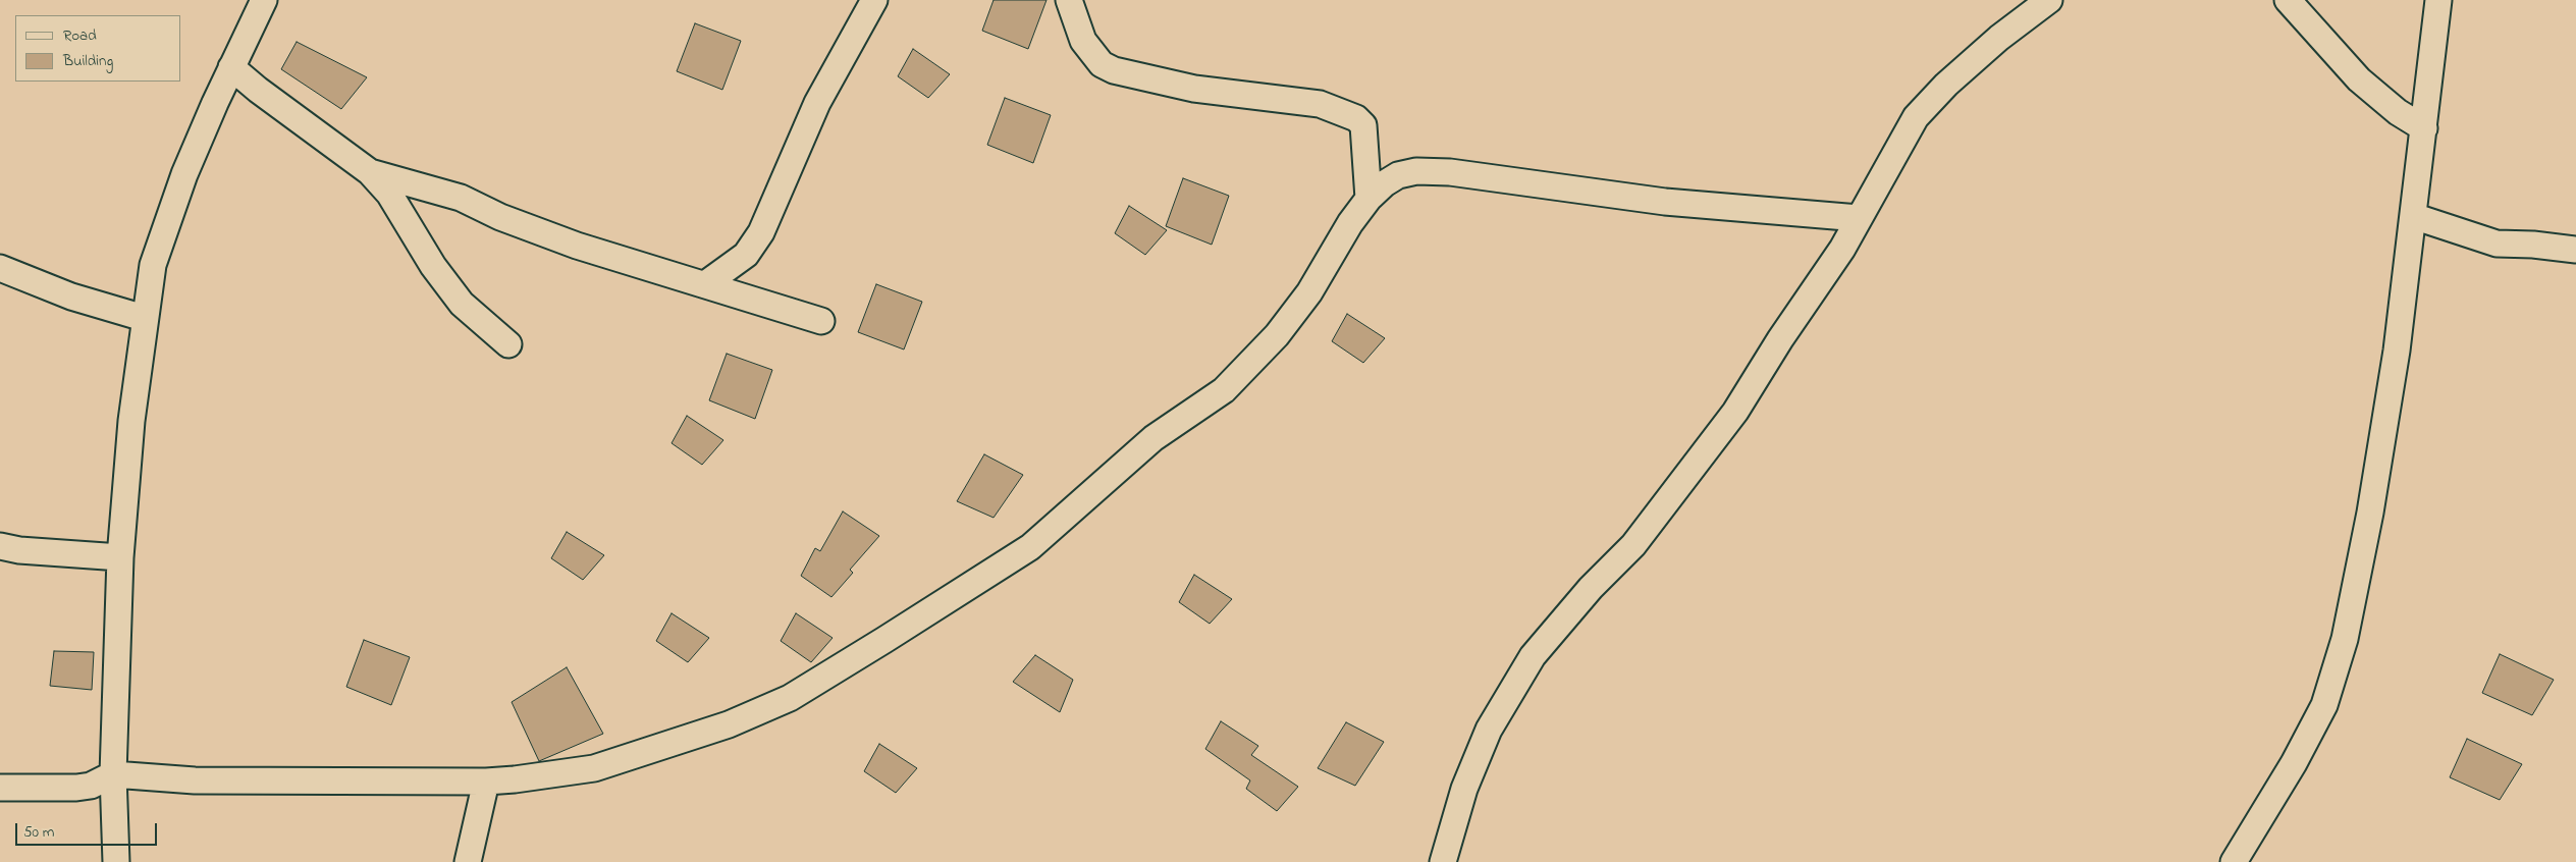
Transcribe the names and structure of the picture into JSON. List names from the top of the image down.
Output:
{
  "legend": ["Road", "Building"],
  "scale_bar": "50 m"
}
